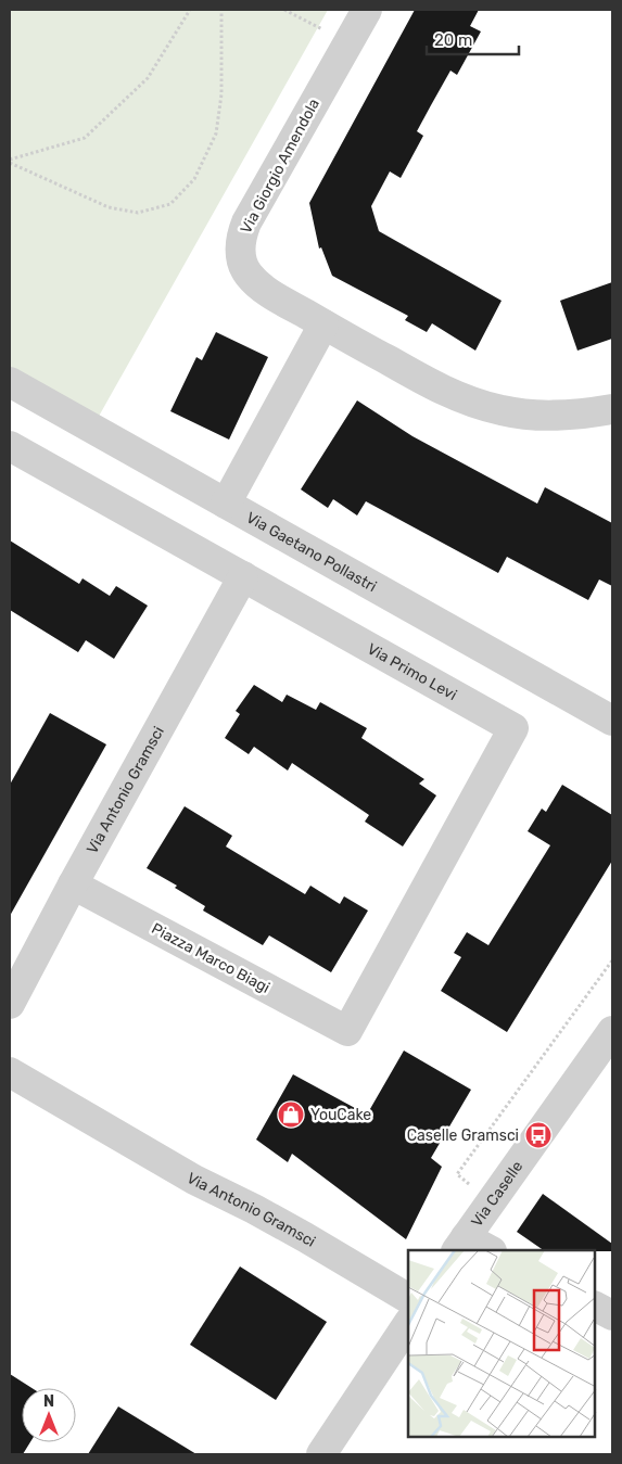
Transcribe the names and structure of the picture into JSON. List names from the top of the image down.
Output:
{
  "streets": {
    "street": [
      "Via Giorgio Amendola",
      "Via Gaetano Pollastri",
      "Via Primo Levi",
      "Via Antonio Gramsci",
      "Piazza Marco Biagi",
      "Via Caselle"
    ]
  },
  "crossings": [
    ["Via Primo Levi", "Via Antonio Gramsci"],
    ["Via Primo Levi", "Piazza Marco Biagi"],
    ["Via Antonio Gramsci", "Piazza Marco Biagi"]
  ],
  "places": {
    "shop": ["YouCake"],
    "bus stop": ["Caselle Gramsci"]
  },
  "scale_bar": "20 m",
  "north": "top"
}
